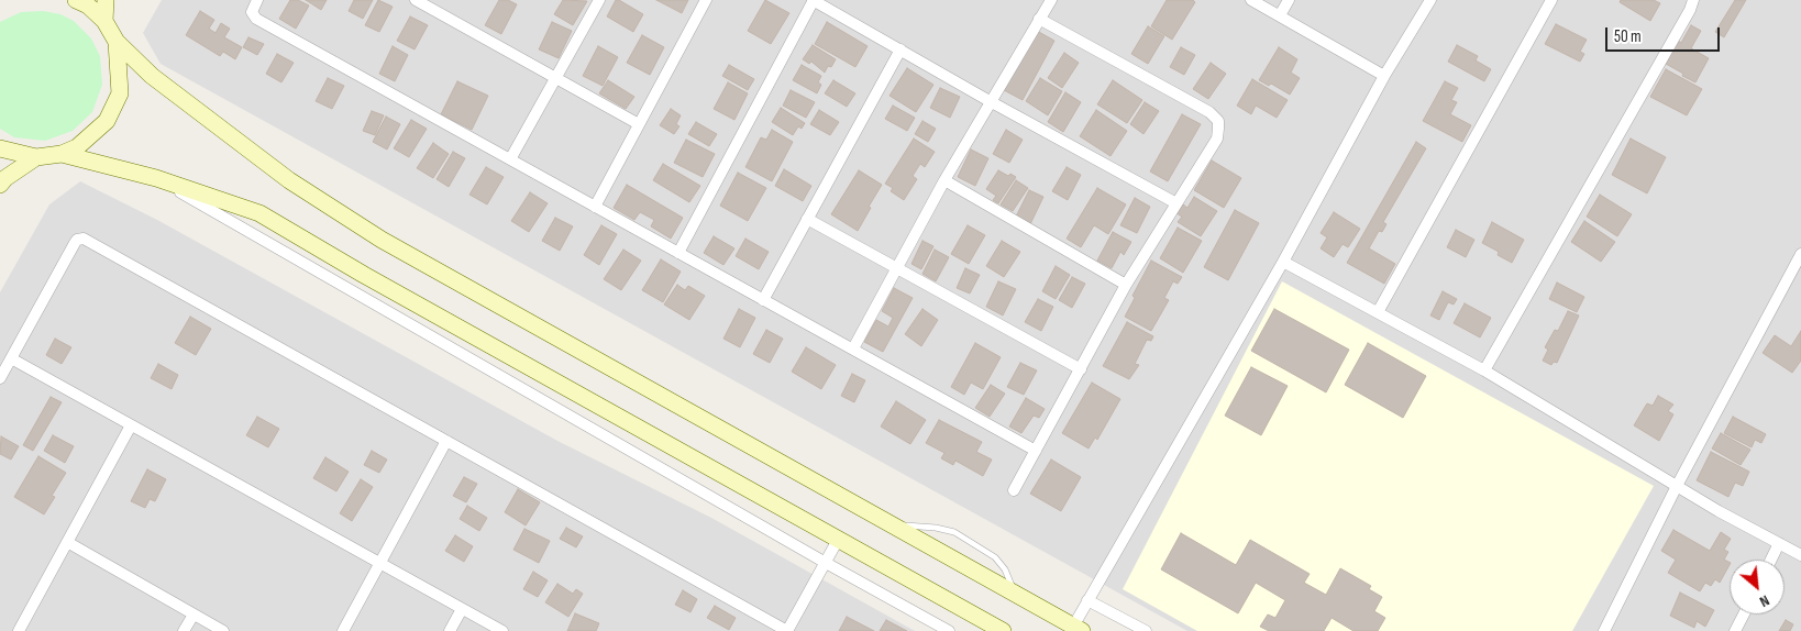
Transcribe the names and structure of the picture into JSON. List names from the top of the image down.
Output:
{
  "scale_bar": "50 m",
  "north": "bottom right"
}
